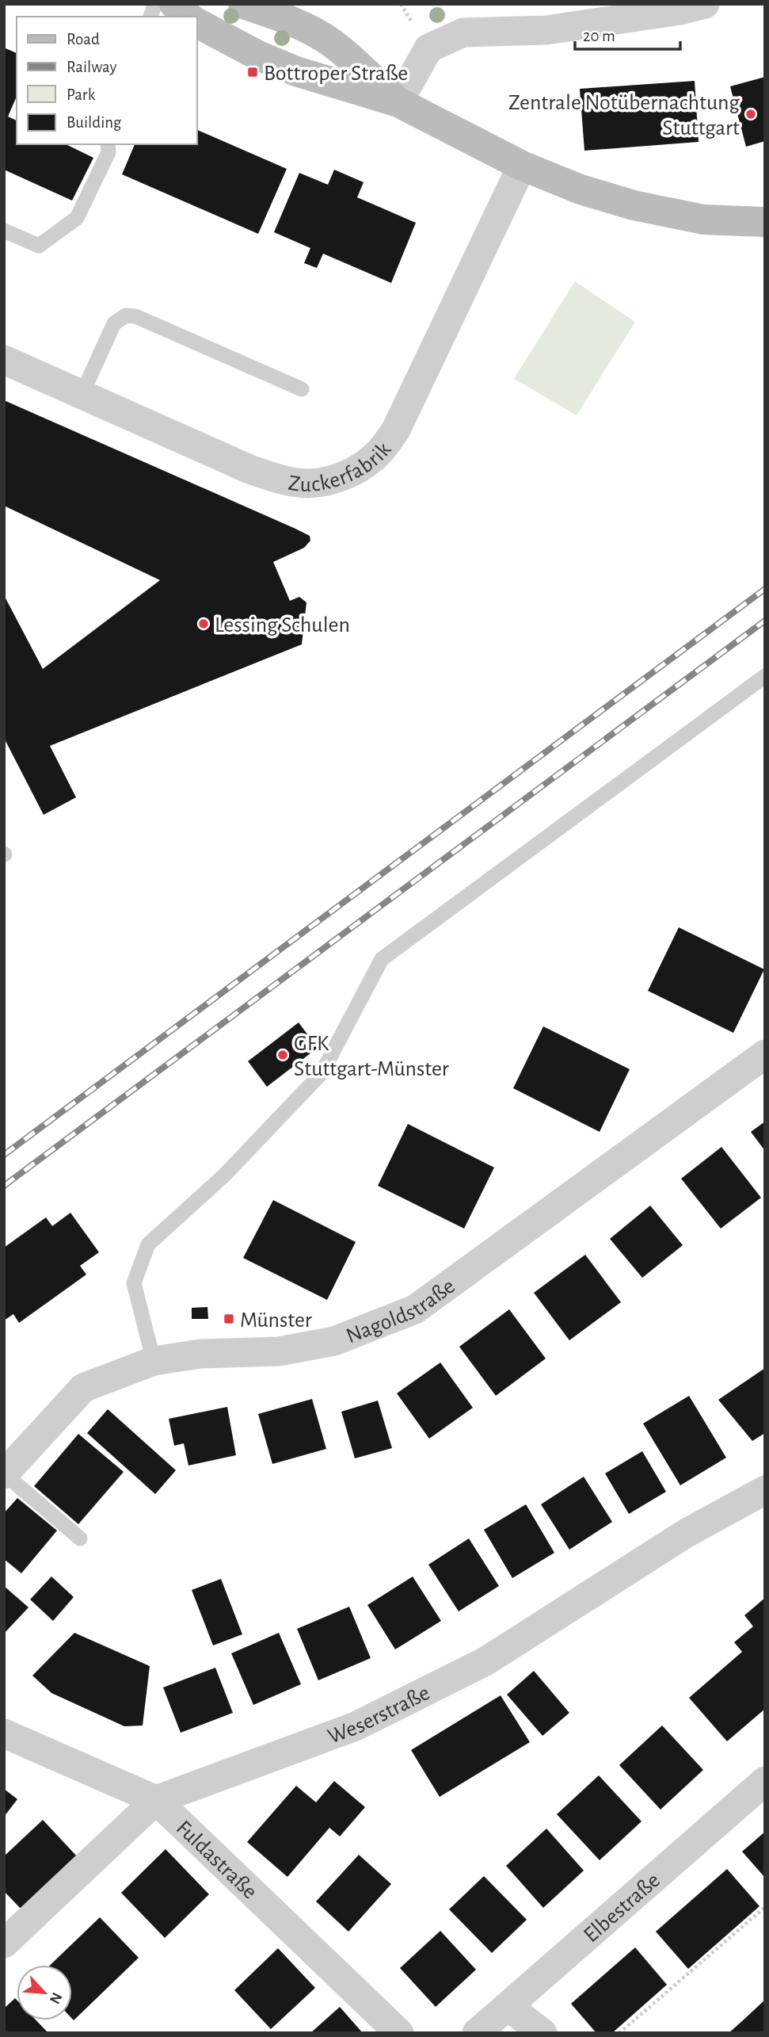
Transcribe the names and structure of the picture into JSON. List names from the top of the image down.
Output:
{
  "streets": {
    "street": [
      "Zuckerfabrik",
      "Nagoldstraße",
      "Weserstraße",
      "Fuldastraße",
      "Elbestraße"
    ]
  },
  "crossings": [
    ["Weserstraße", "Fuldastraße"]
  ],
  "places": {
    "transit": ["Bottroper Straße", "Münster"],
    "other": ["Zentrale Notübernachtung Stuttgart", "Lessing Schulen", "GFK Stuttgart-Münster"]
  },
  "legend": [
    "Road",
    "Railway",
    "Park",
    "Building"
  ],
  "scale_bar": "20 m",
  "north": "bottom right"
}
